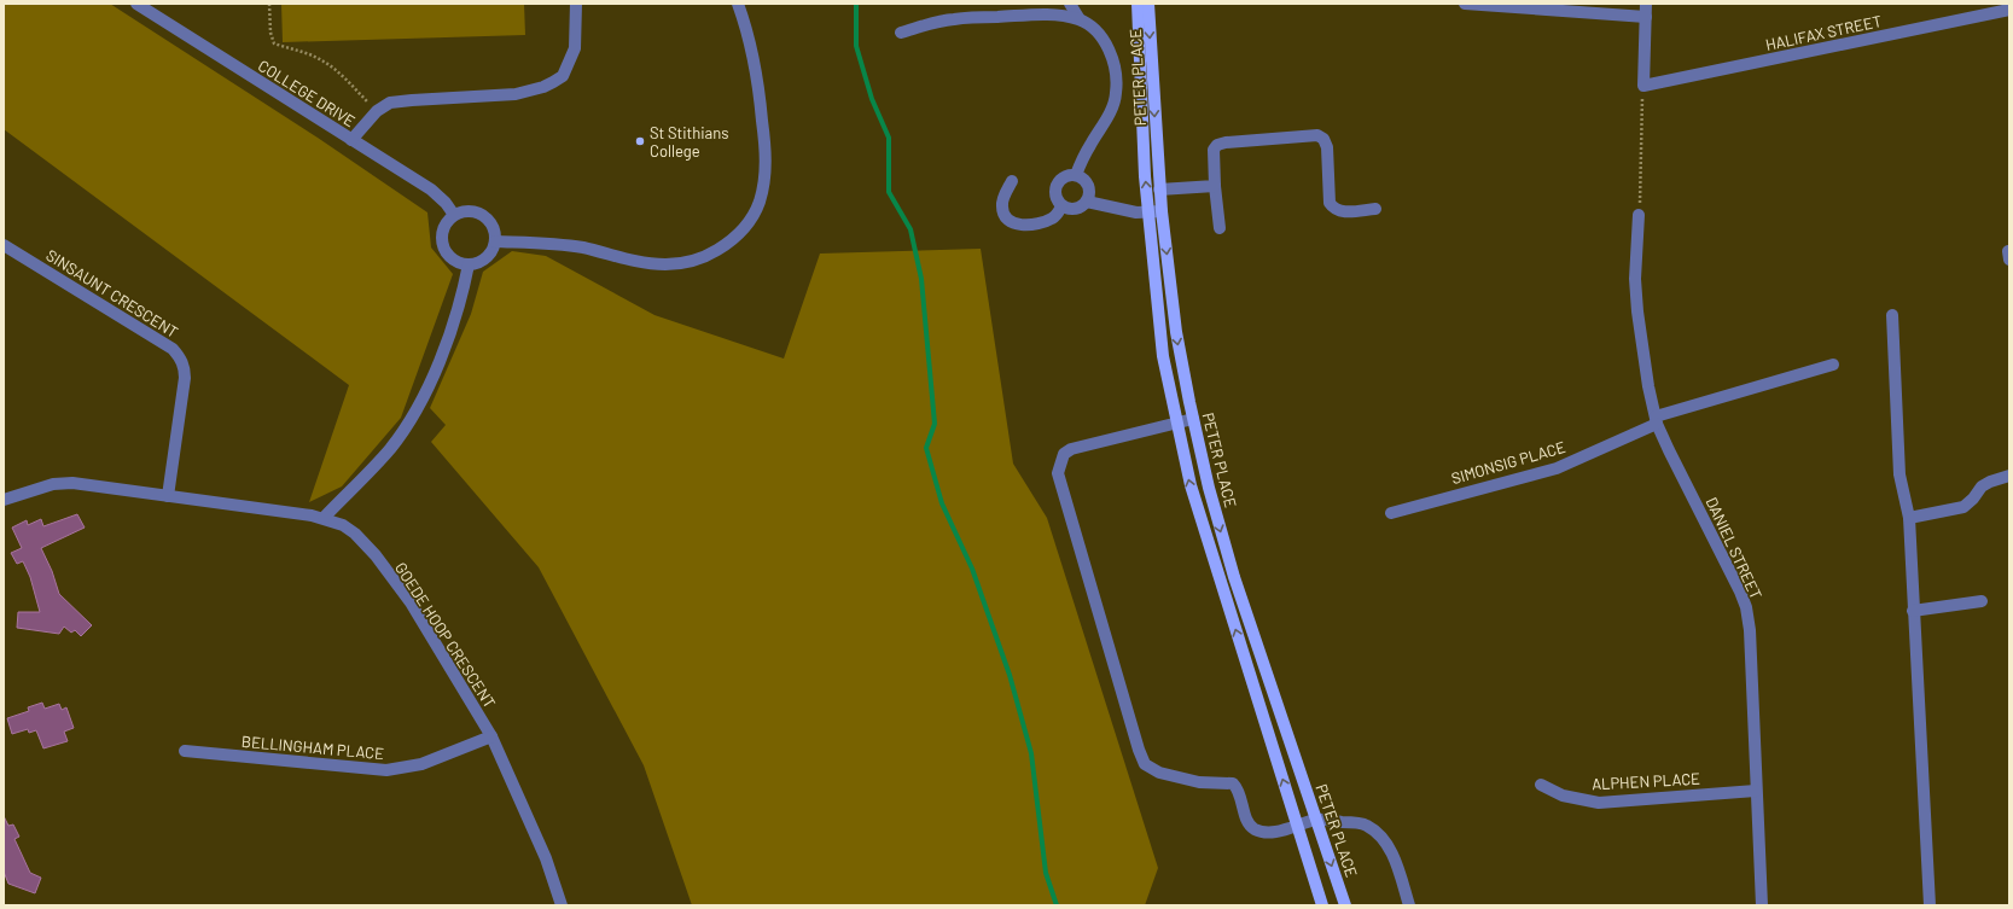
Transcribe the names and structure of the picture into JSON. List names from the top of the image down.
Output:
{
  "streets": {
    "main road": ["PETER PLACE"],
    "street": [
      "HALIFAX STREET",
      "COLLEGE DRIVE",
      "SINSAUNT CRESCENT",
      "SIMONSIG PLACE",
      "DANIEL STREET",
      "GOEDE HOOP CRESCENT",
      "BELLINGHAM PLACE",
      "ALPHEN PLACE"
    ]
  },
  "crossings": [
    ["SINSAUNT CRESCENT", "GOEDE HOOP CRESCENT"],
    ["SIMONSIG PLACE", "DANIEL STREET"],
    ["DANIEL STREET", "ALPHEN PLACE"],
    ["GOEDE HOOP CRESCENT", "BELLINGHAM PLACE"]
  ],
  "places": ["St Stithians College"]
}
